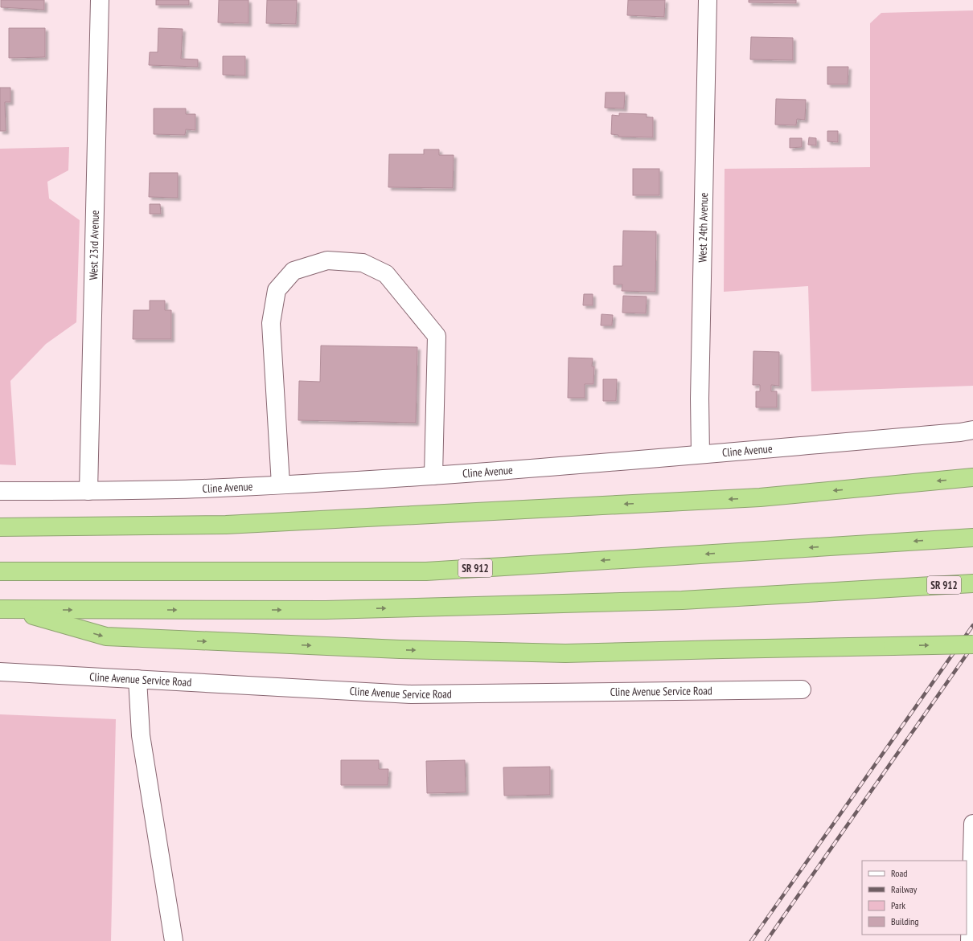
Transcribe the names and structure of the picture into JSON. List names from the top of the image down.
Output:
{
  "streets": {
    "highway": ["SR 912"],
    "street": [
      "West 24th Avenue",
      "West 23rd Avenue",
      "Cline Avenue",
      "Cline Avenue Service Road"
    ]
  },
  "crossings": [
    ["West 24th Avenue", "Cline Avenue"],
    ["West 23rd Avenue", "Cline Avenue"]
  ],
  "legend": [
    "Road",
    "Railway",
    "Park",
    "Building"
  ]
}
